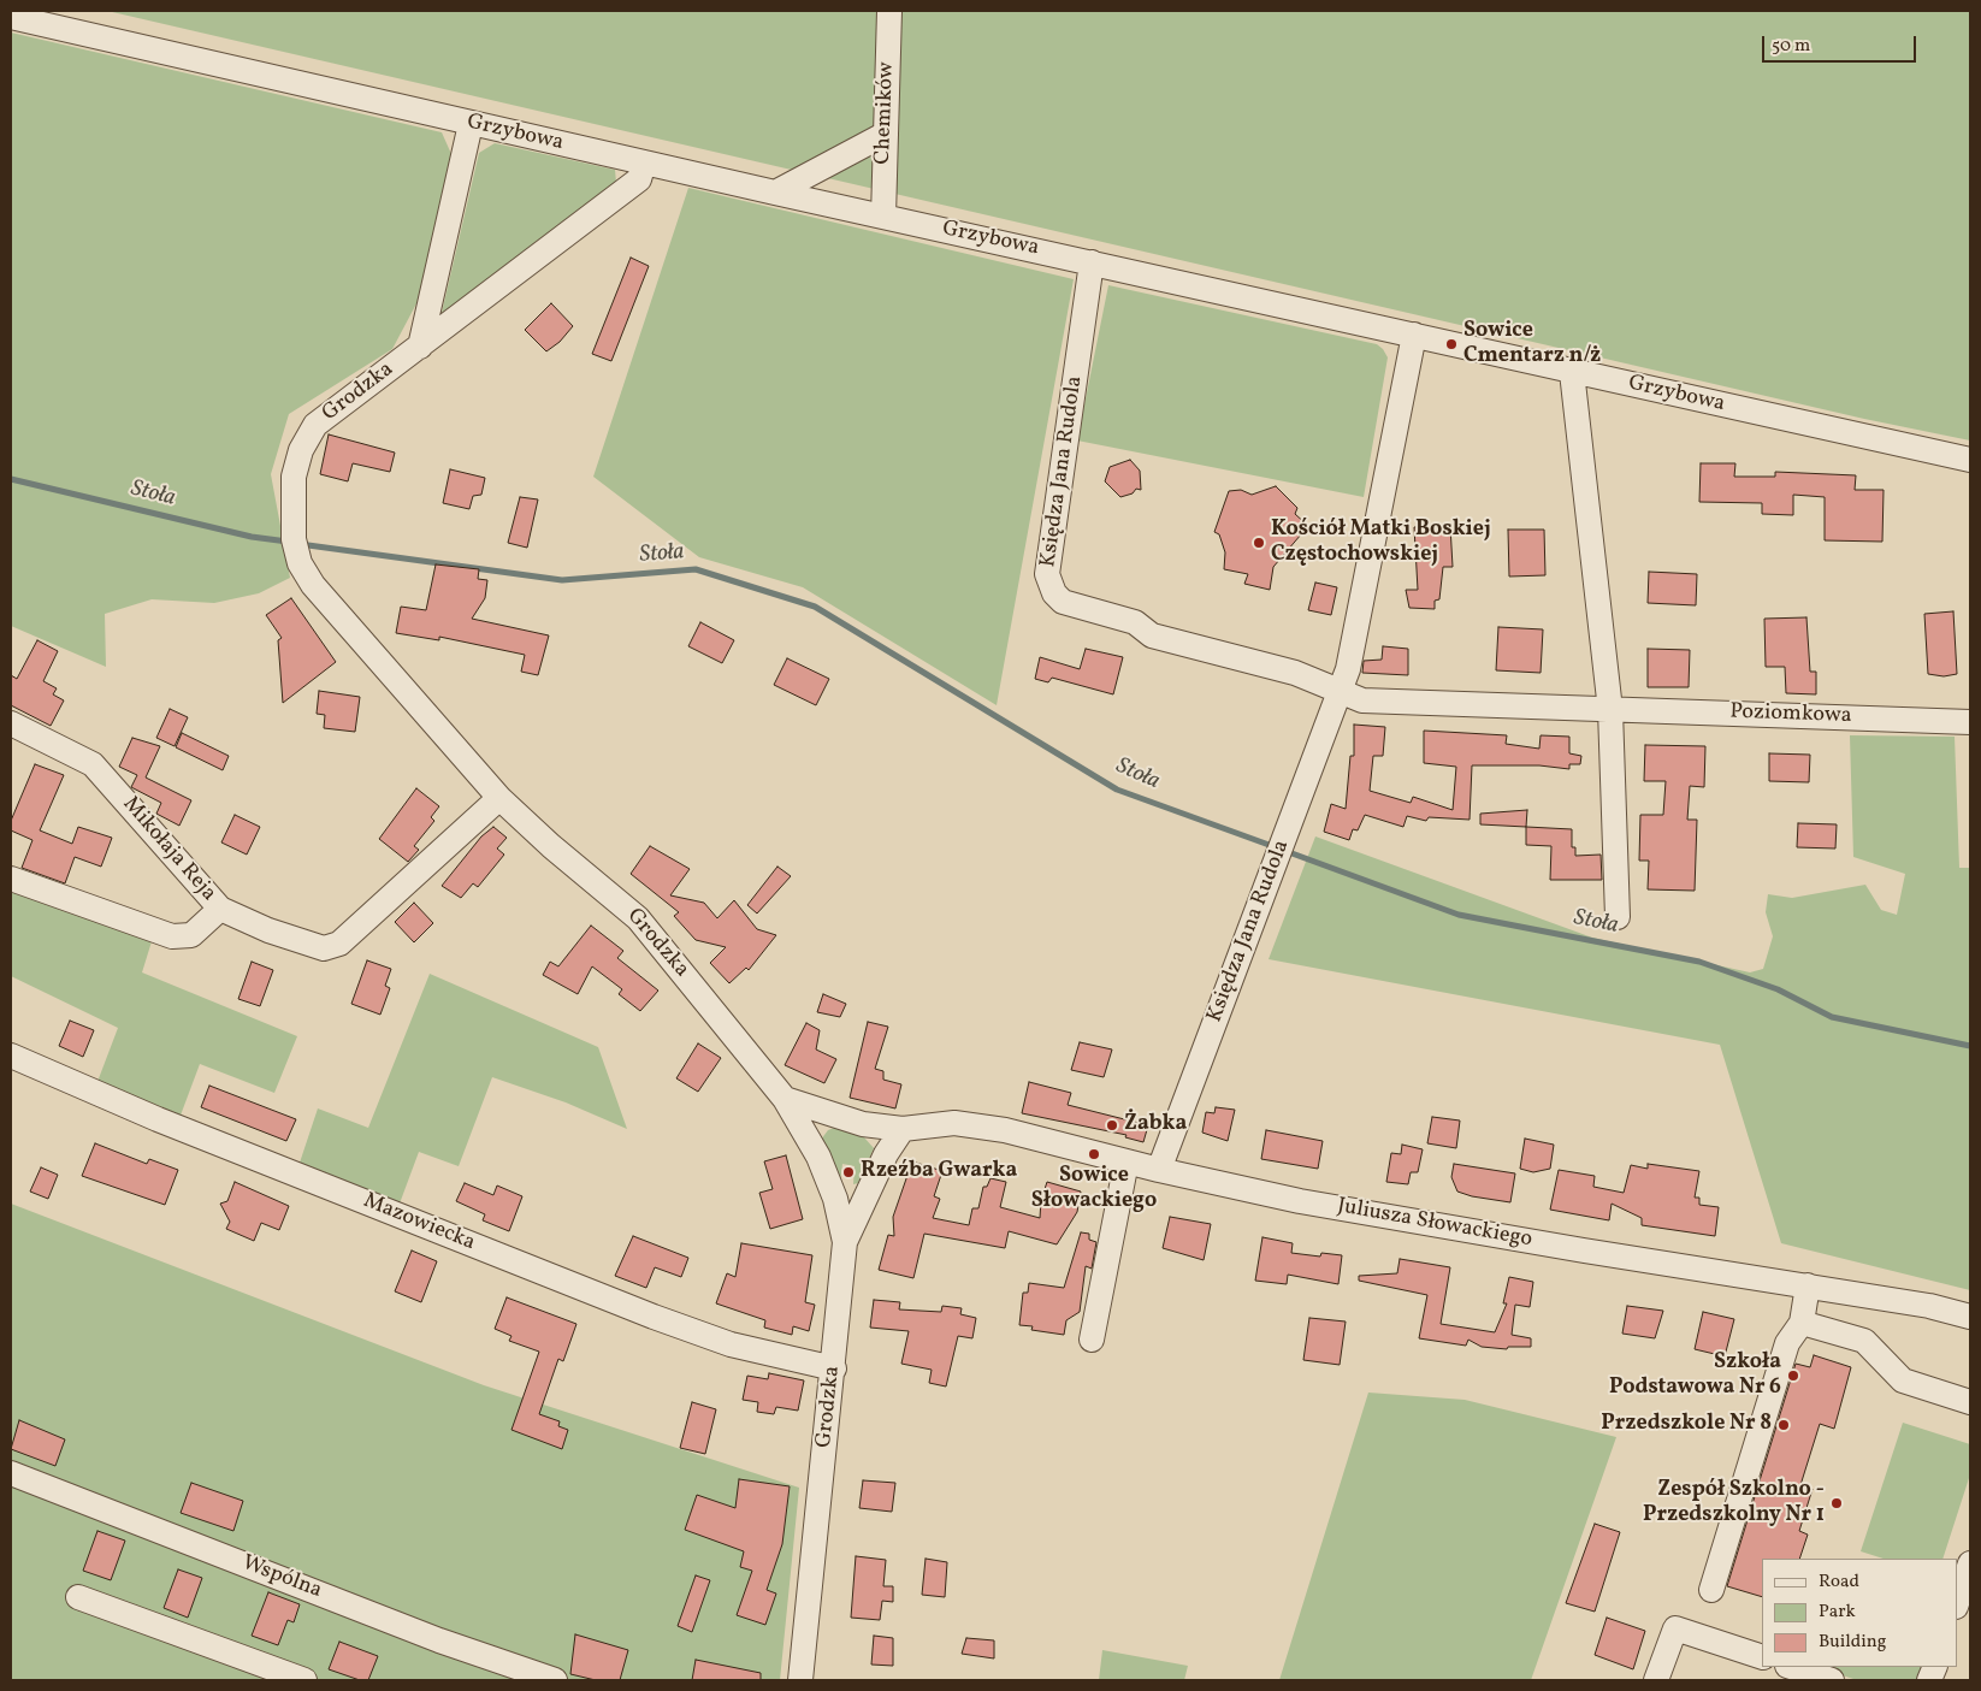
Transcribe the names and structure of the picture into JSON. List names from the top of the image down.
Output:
{
  "streets": {
    "street": [
      "Chemików",
      "Grzybowa",
      "Grodzka",
      "Księdza Jana Rudola",
      "Poziomkowa",
      "Mikołaja Reja",
      "Mazowiecka",
      "Juliusza Słowackiego",
      "Wspólna"
    ]
  },
  "crossings": [
    ["Chemików", "Grzybowa"],
    ["Grzybowa", "Grodzka"],
    ["Grzybowa", "Księdza Jana Rudola"],
    ["Grodzka", "Mikołaja Reja"],
    ["Grodzka", "Mazowiecka"],
    ["Grodzka", "Juliusza Słowackiego"],
    ["Księdza Jana Rudola", "Poziomkowa"],
    ["Księdza Jana Rudola", "Juliusza Słowackiego"]
  ],
  "water": ["Stoła"],
  "places": [
    "Sowice Cmentarz n/ż",
    "Kościół Matki Boskiej Częstochowskiej",
    "Żabka",
    "Sowice Słowackiego",
    "Rzeźba Gwarka",
    "Szkoła Podstawowa Nr 6",
    "Przedszkole Nr 8",
    "Zespół Szkolno - Przedszkolny Nr 1"
  ],
  "legend": ["Road", "Park", "Building"],
  "scale_bar": "50 m"
}
